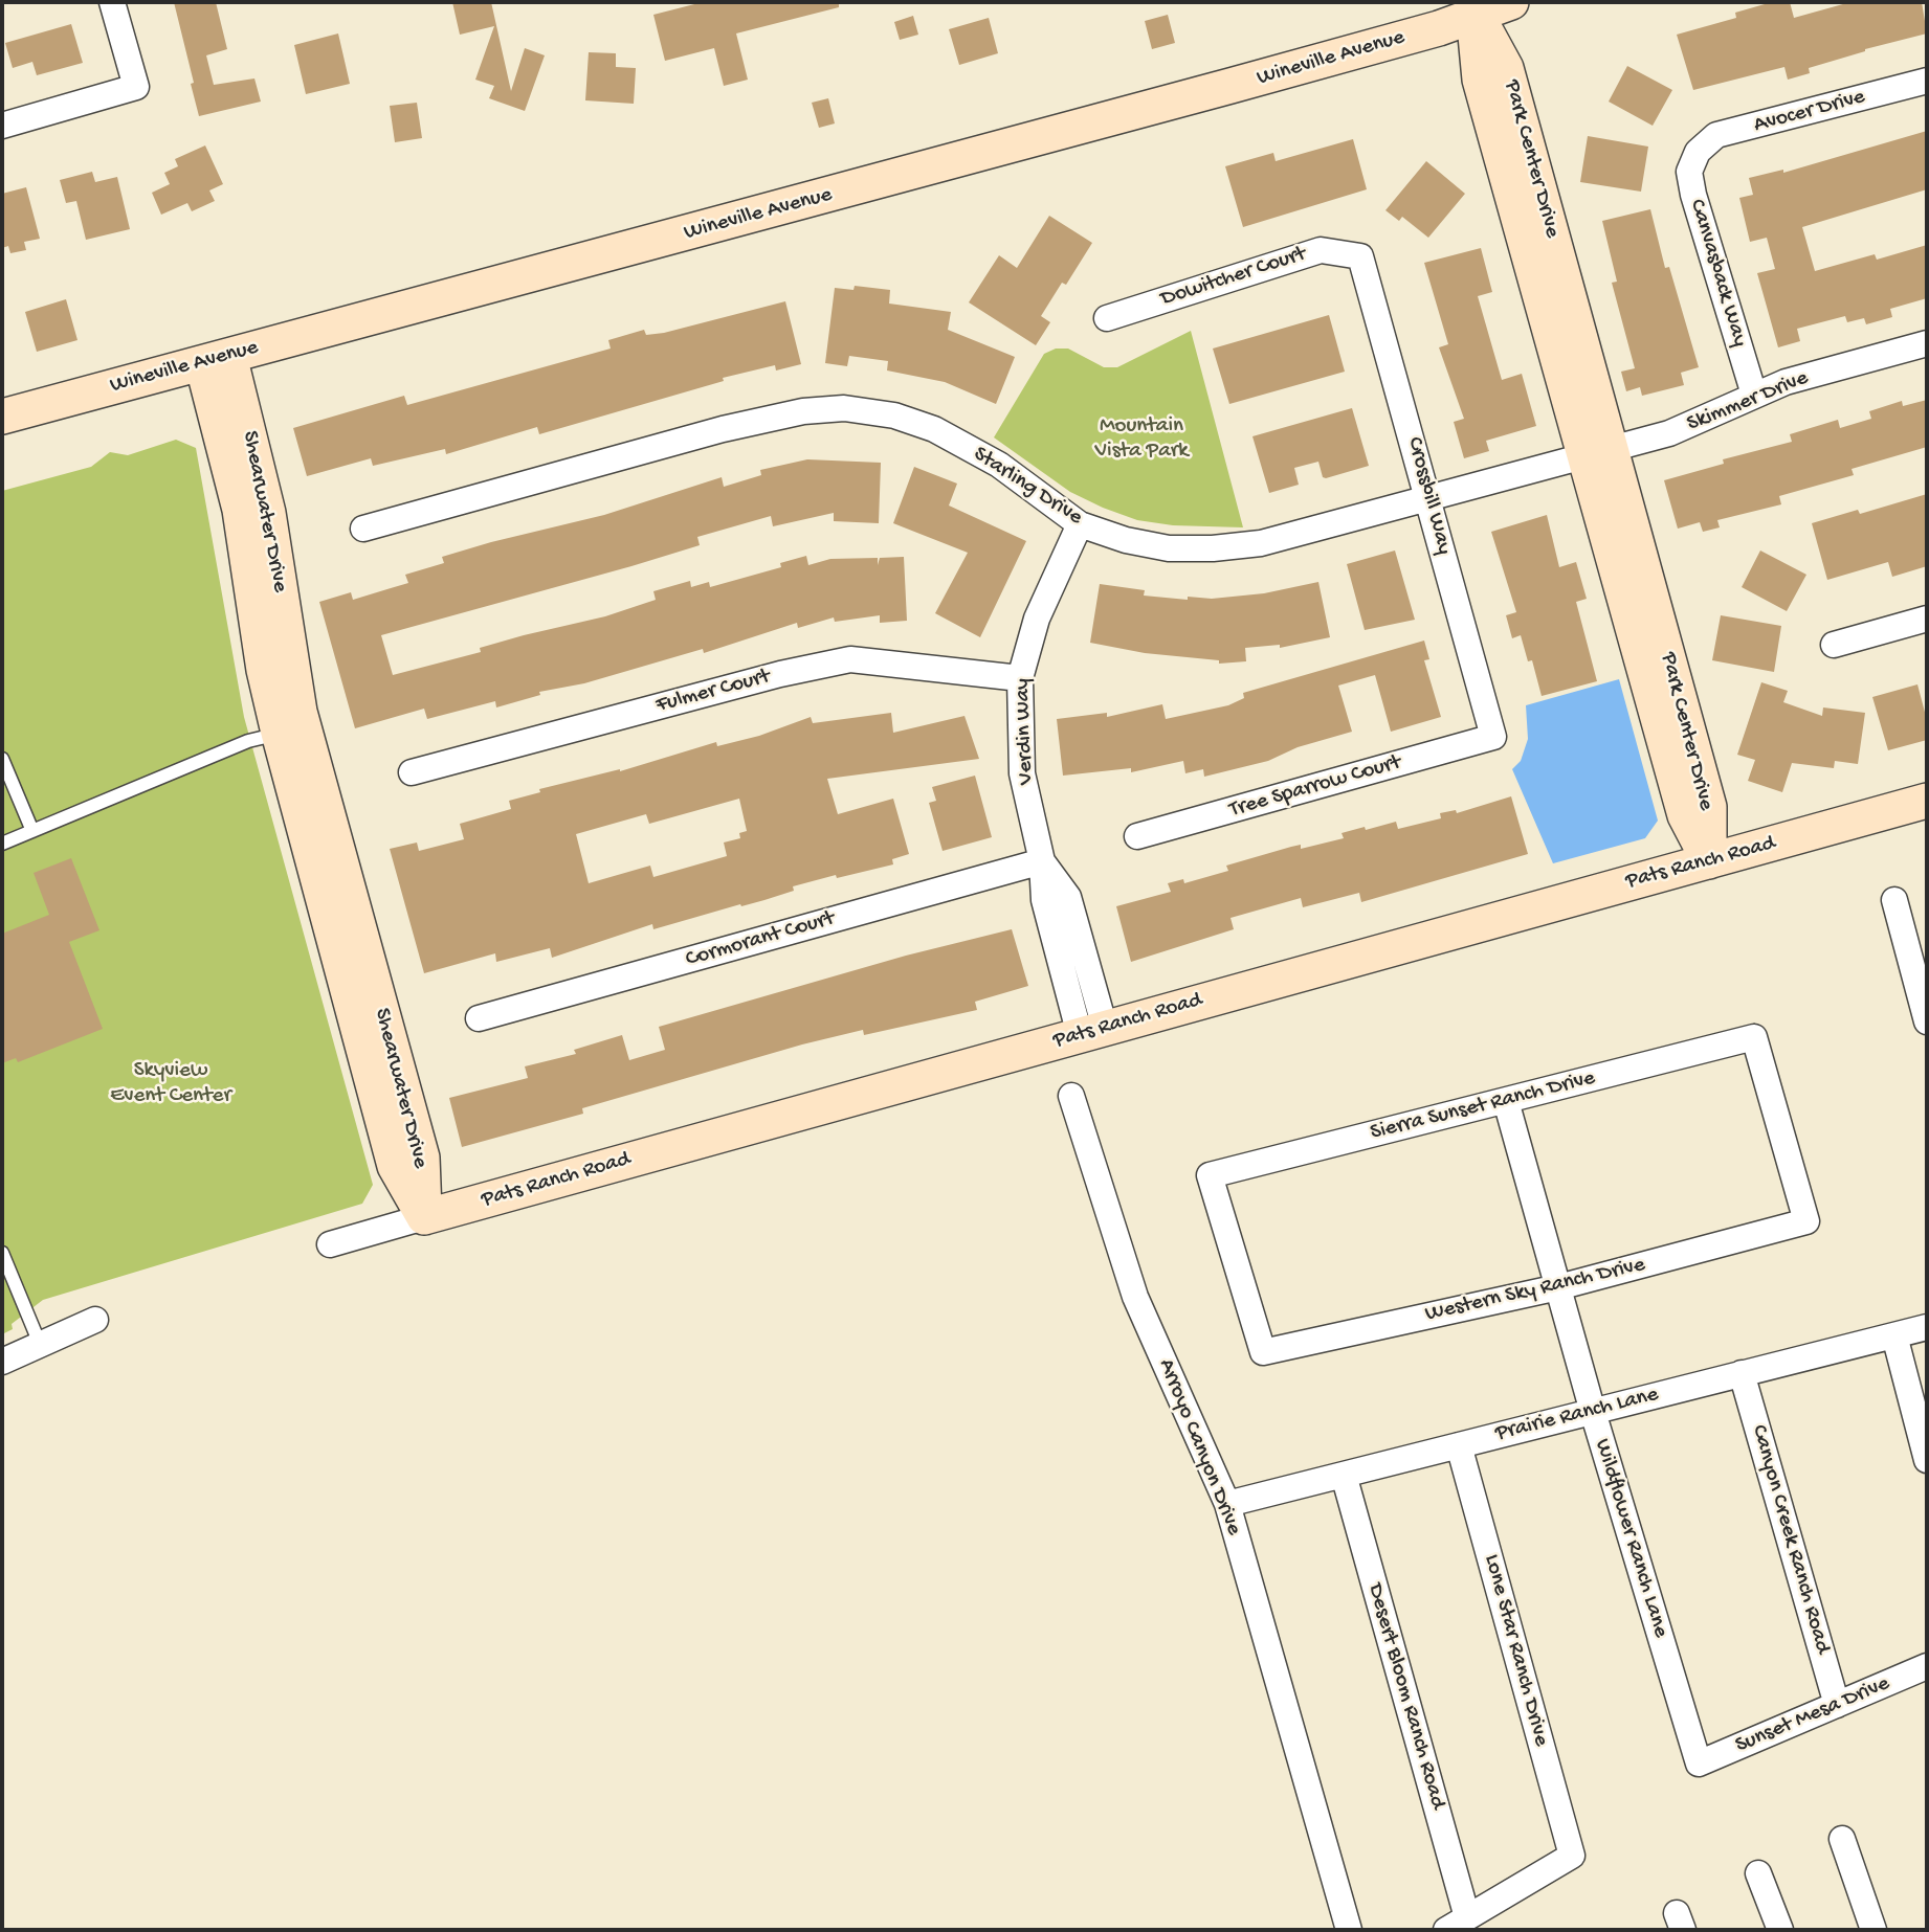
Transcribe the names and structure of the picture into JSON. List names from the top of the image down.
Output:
{
  "streets": {
    "street": [
      "Wineville Avenue",
      "Avocer Drive",
      "Park Center Drive",
      "Canvasback Way",
      "Dowitcher Court",
      "Skimmer Drive",
      "Starling Drive",
      "Crossbill Way",
      "Shearwater Drive",
      "Fulmer Court",
      "Verdin Way",
      "Tree Sparrow Court",
      "Pats Ranch Road",
      "Cormorant Court",
      "Sierra Sunset Ranch Drive",
      "Western Sky Ranch Drive",
      "Prairie Ranch Lane",
      "Arroyo Canyon Drive",
      "Wildflower Ranch Lane",
      "Canyon Creek Ranch Road",
      "Lone Star Ranch Drive",
      "Desert Bloom Ranch Road",
      "Sunset Mesa Drive"
    ]
  },
  "crossings": [
    ["Wineville Avenue", "Park Center Drive"],
    ["Wineville Avenue", "Shearwater Drive"],
    ["Avocer Drive", "Canvasback Way"],
    ["Park Center Drive", "Skimmer Drive"],
    ["Park Center Drive", "Starling Drive"],
    ["Park Center Drive", "Pats Ranch Road"],
    ["Canvasback Way", "Skimmer Drive"],
    ["Dowitcher Court", "Crossbill Way"],
    ["Skimmer Drive", "Starling Drive"],
    ["Starling Drive", "Crossbill Way"],
    ["Starling Drive", "Verdin Way"],
    ["Crossbill Way", "Tree Sparrow Court"],
    ["Shearwater Drive", "Pats Ranch Road"],
    ["Fulmer Court", "Verdin Way"],
    ["Verdin Way", "Pats Ranch Road"],
    ["Verdin Way", "Cormorant Court"],
    ["Sierra Sunset Ranch Drive", "Western Sky Ranch Drive"],
    ["Sierra Sunset Ranch Drive", "Wildflower Ranch Lane"],
    ["Western Sky Ranch Drive", "Wildflower Ranch Lane"],
    ["Prairie Ranch Lane", "Arroyo Canyon Drive"],
    ["Prairie Ranch Lane", "Wildflower Ranch Lane"],
    ["Prairie Ranch Lane", "Canyon Creek Ranch Road"],
    ["Prairie Ranch Lane", "Lone Star Ranch Drive"],
    ["Prairie Ranch Lane", "Desert Bloom Ranch Road"],
    ["Wildflower Ranch Lane", "Sunset Mesa Drive"],
    ["Canyon Creek Ranch Road", "Sunset Mesa Drive"],
    ["Lone Star Ranch Drive", "Desert Bloom Ranch Road"]
  ],
  "parks": ["Mountain Vista Park", "Skyview Event Center"]
}
